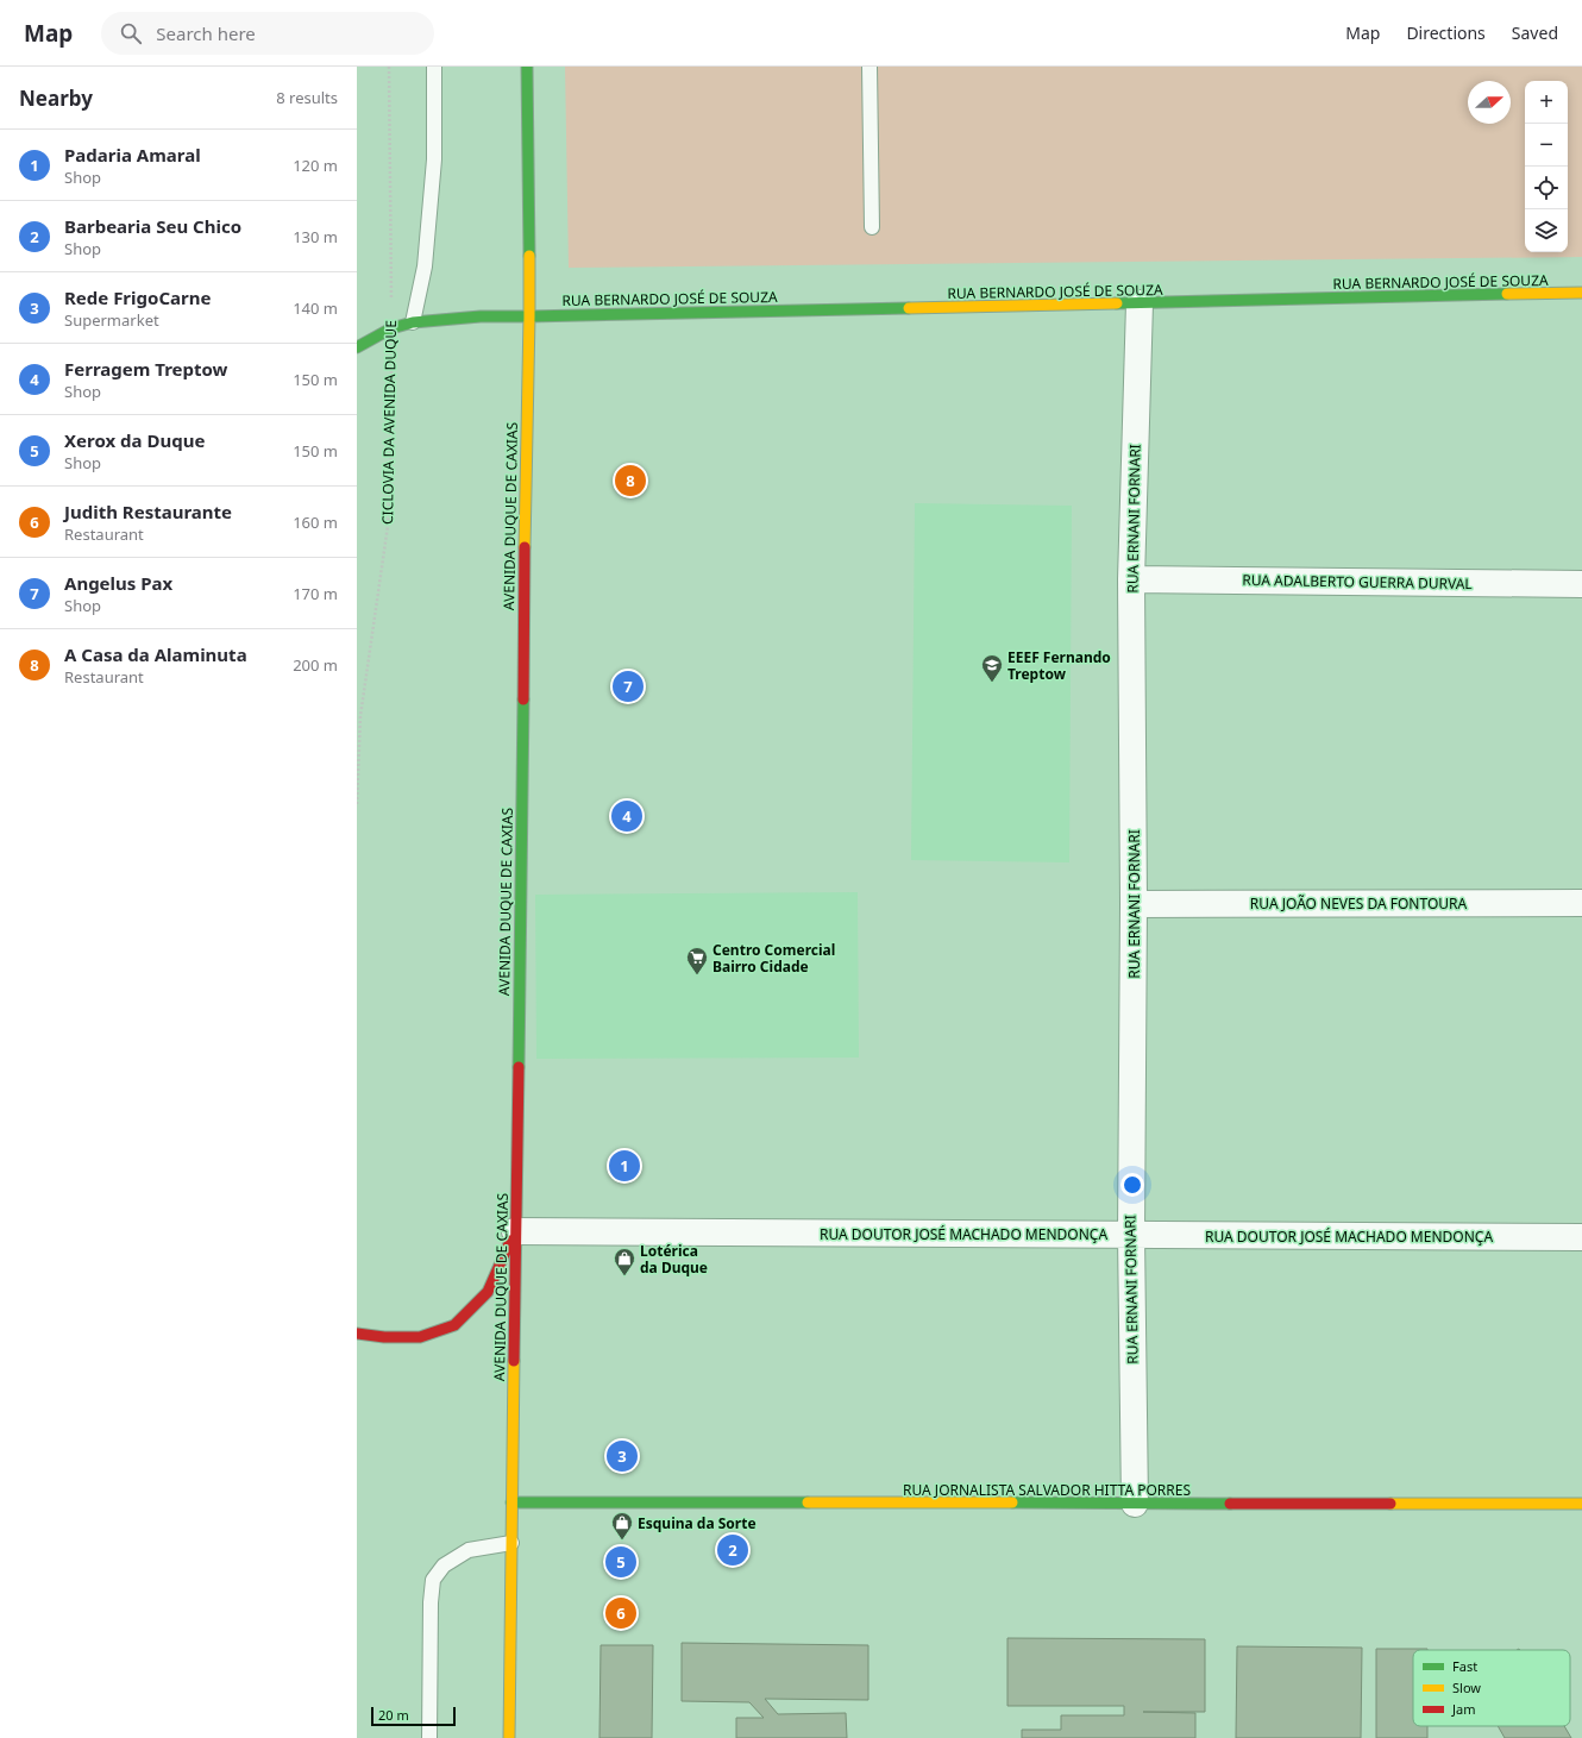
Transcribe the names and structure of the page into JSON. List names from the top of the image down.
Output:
{
  "streets": {
    "street": [
      "RUA BERNARDO JOSÉ DE SOUZA",
      "AVENIDA DUQUE DE CAXIAS",
      "RUA ERNANI FORNARI",
      "RUA ADALBERTO GUERRA DURVAL",
      "RUA JOÃO NEVES DA FONTOURA",
      "RUA DOUTOR JOSÉ MACHADO MENDONÇA",
      "RUA JORNALISTA SALVADOR HITTA PORRES"
    ],
    "path": ["CICLOVIA DA AVENIDA DUQUE"]
  },
  "crossings": [
    ["RUA BERNARDO JOSÉ DE SOUZA", "CICLOVIA DA AVENIDA DUQUE"],
    ["RUA BERNARDO JOSÉ DE SOUZA", "AVENIDA DUQUE DE CAXIAS"],
    ["RUA BERNARDO JOSÉ DE SOUZA", "RUA ERNANI FORNARI"],
    ["AVENIDA DUQUE DE CAXIAS", "RUA DOUTOR JOSÉ MACHADO MENDONÇA"],
    ["AVENIDA DUQUE DE CAXIAS", "RUA JORNALISTA SALVADOR HITTA PORRES"],
    ["RUA ERNANI FORNARI", "RUA ADALBERTO GUERRA DURVAL"],
    ["RUA ERNANI FORNARI", "RUA JOÃO NEVES DA FONTOURA"],
    ["RUA ERNANI FORNARI", "RUA DOUTOR JOSÉ MACHADO MENDONÇA"],
    ["RUA ERNANI FORNARI", "RUA JORNALISTA SALVADOR HITTA PORRES"]
  ],
  "places": {
    "school or university": ["EEEF Fernando Treptow"],
    "supermarket": ["Centro Comercial Bairro Cidade"],
    "shop": ["Lotérica da Duque", "Esquina da Sorte"]
  },
  "legend": ["Fast", "Slow", "Jam"],
  "scale_bar": "20 m",
  "north": "right",
  "page": {
    "header": "Map",
    "search": "Search here",
    "nav": ["Map", "Directions", "Saved"],
    "heading": ["Nearby", "8 results"],
    "map_buttons": ["+", "−"],
    "list": [
      {
        "mark": "1",
        "name": "Padaria Amaral",
        "note": "Shop",
        "value": "120 m"
      },
      {
        "mark": "2",
        "name": "Barbearia Seu Chico",
        "note": "Shop",
        "value": "130 m"
      },
      {
        "mark": "3",
        "name": "Rede FrigoCarne",
        "note": "Supermarket",
        "value": "140 m"
      },
      {
        "mark": "4",
        "name": "Ferragem Treptow",
        "note": "Shop",
        "value": "150 m"
      },
      {
        "mark": "5",
        "name": "Xerox da Duque",
        "note": "Shop",
        "value": "150 m"
      },
      {
        "mark": "6",
        "name": "Judith Restaurante",
        "note": "Restaurant",
        "value": "160 m"
      },
      {
        "mark": "7",
        "name": "Angelus Pax",
        "note": "Shop",
        "value": "170 m"
      },
      {
        "mark": "8",
        "name": "A Casa da Alaminuta",
        "note": "Restaurant",
        "value": "200 m"
      }
    ],
    "pins": [
      "8",
      "7",
      "4",
      "1",
      "3",
      "2",
      "5",
      "6"
    ],
    "scale": "20 m"
  }
}
